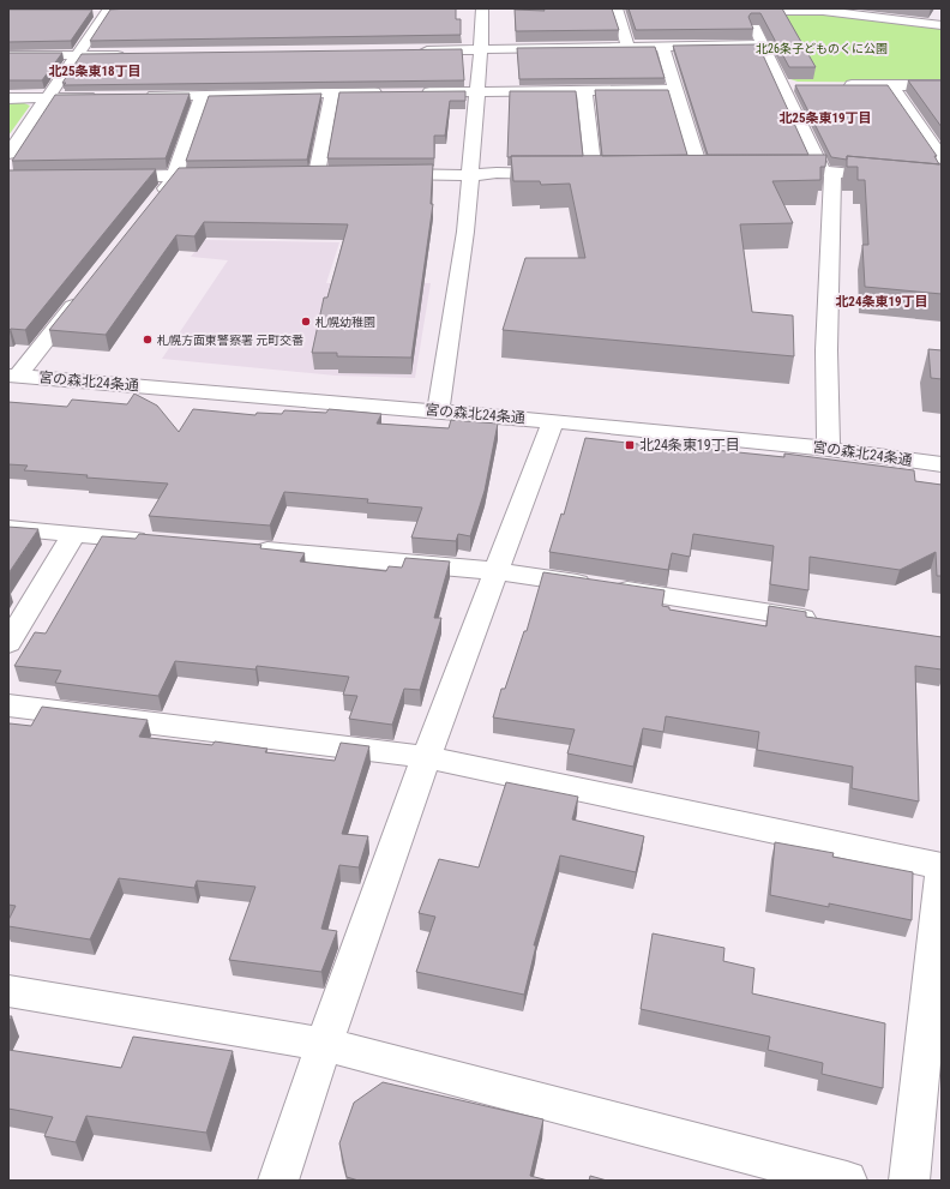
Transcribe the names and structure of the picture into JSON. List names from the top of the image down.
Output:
{
  "streets": {
    "street": ["宮の森北24条通"]
  },
  "districts": ["北25条東18丁目", "北25条東19丁目", "北24条東19丁目"],
  "parks": ["北26条子どものくに公園"],
  "places": {
    "other": ["札幌幼稚園", "札幌方面東警察署 元町交番"],
    "transit": ["北24条東19丁目"]
  }
}
